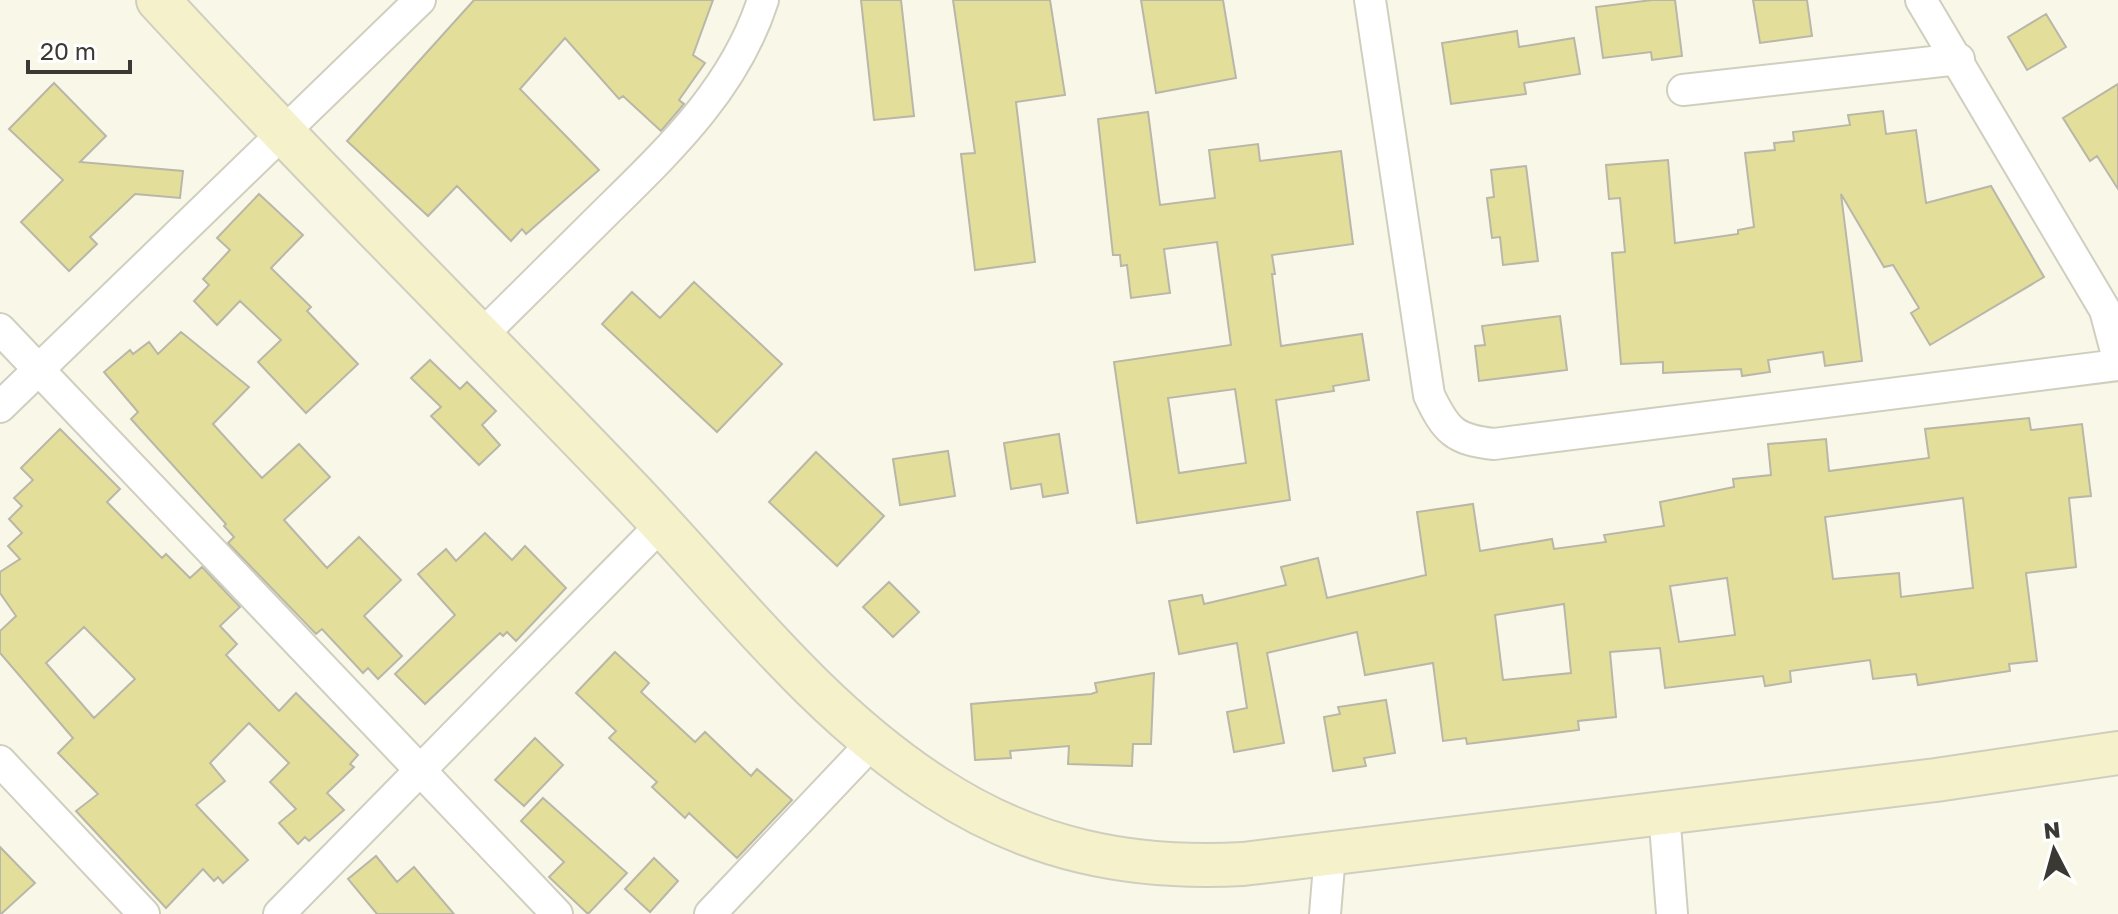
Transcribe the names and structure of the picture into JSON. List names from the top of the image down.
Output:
{
  "scale_bar": "20 m",
  "north": "top"
}
